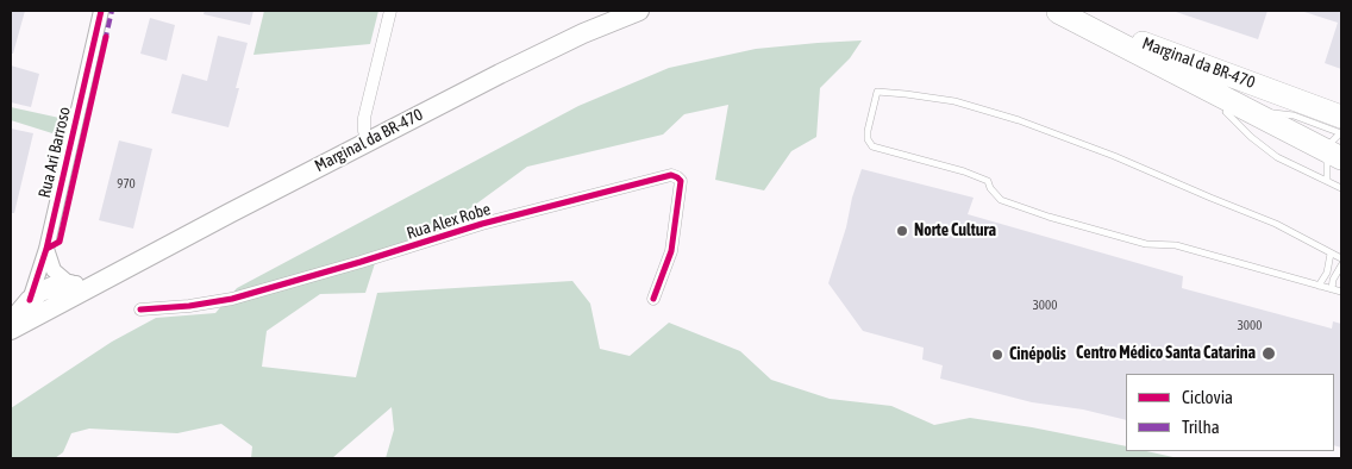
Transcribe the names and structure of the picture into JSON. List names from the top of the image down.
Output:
{
  "streets": {
    "highway": ["Marginal da BR-470"],
    "street": ["Rua Ari Barroso", "Rua Alex Robe"]
  },
  "places": ["Norte Cultura", "Centro Médico Santa Catarina", "Cinépolis"],
  "house_numbers": ["970", "3000", "3000"],
  "legend": ["Ciclovia", "Trilha"]
}
